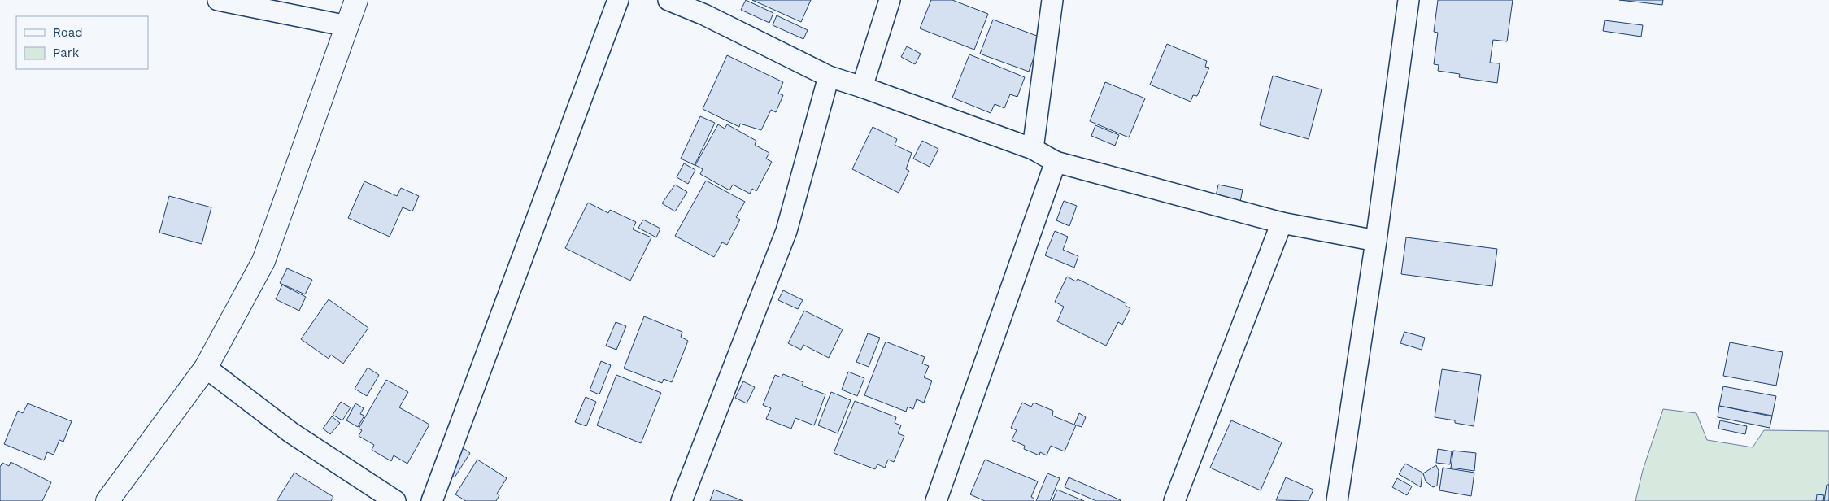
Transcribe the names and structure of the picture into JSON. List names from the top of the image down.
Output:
{
  "legend": ["Road", "Park"]
}
